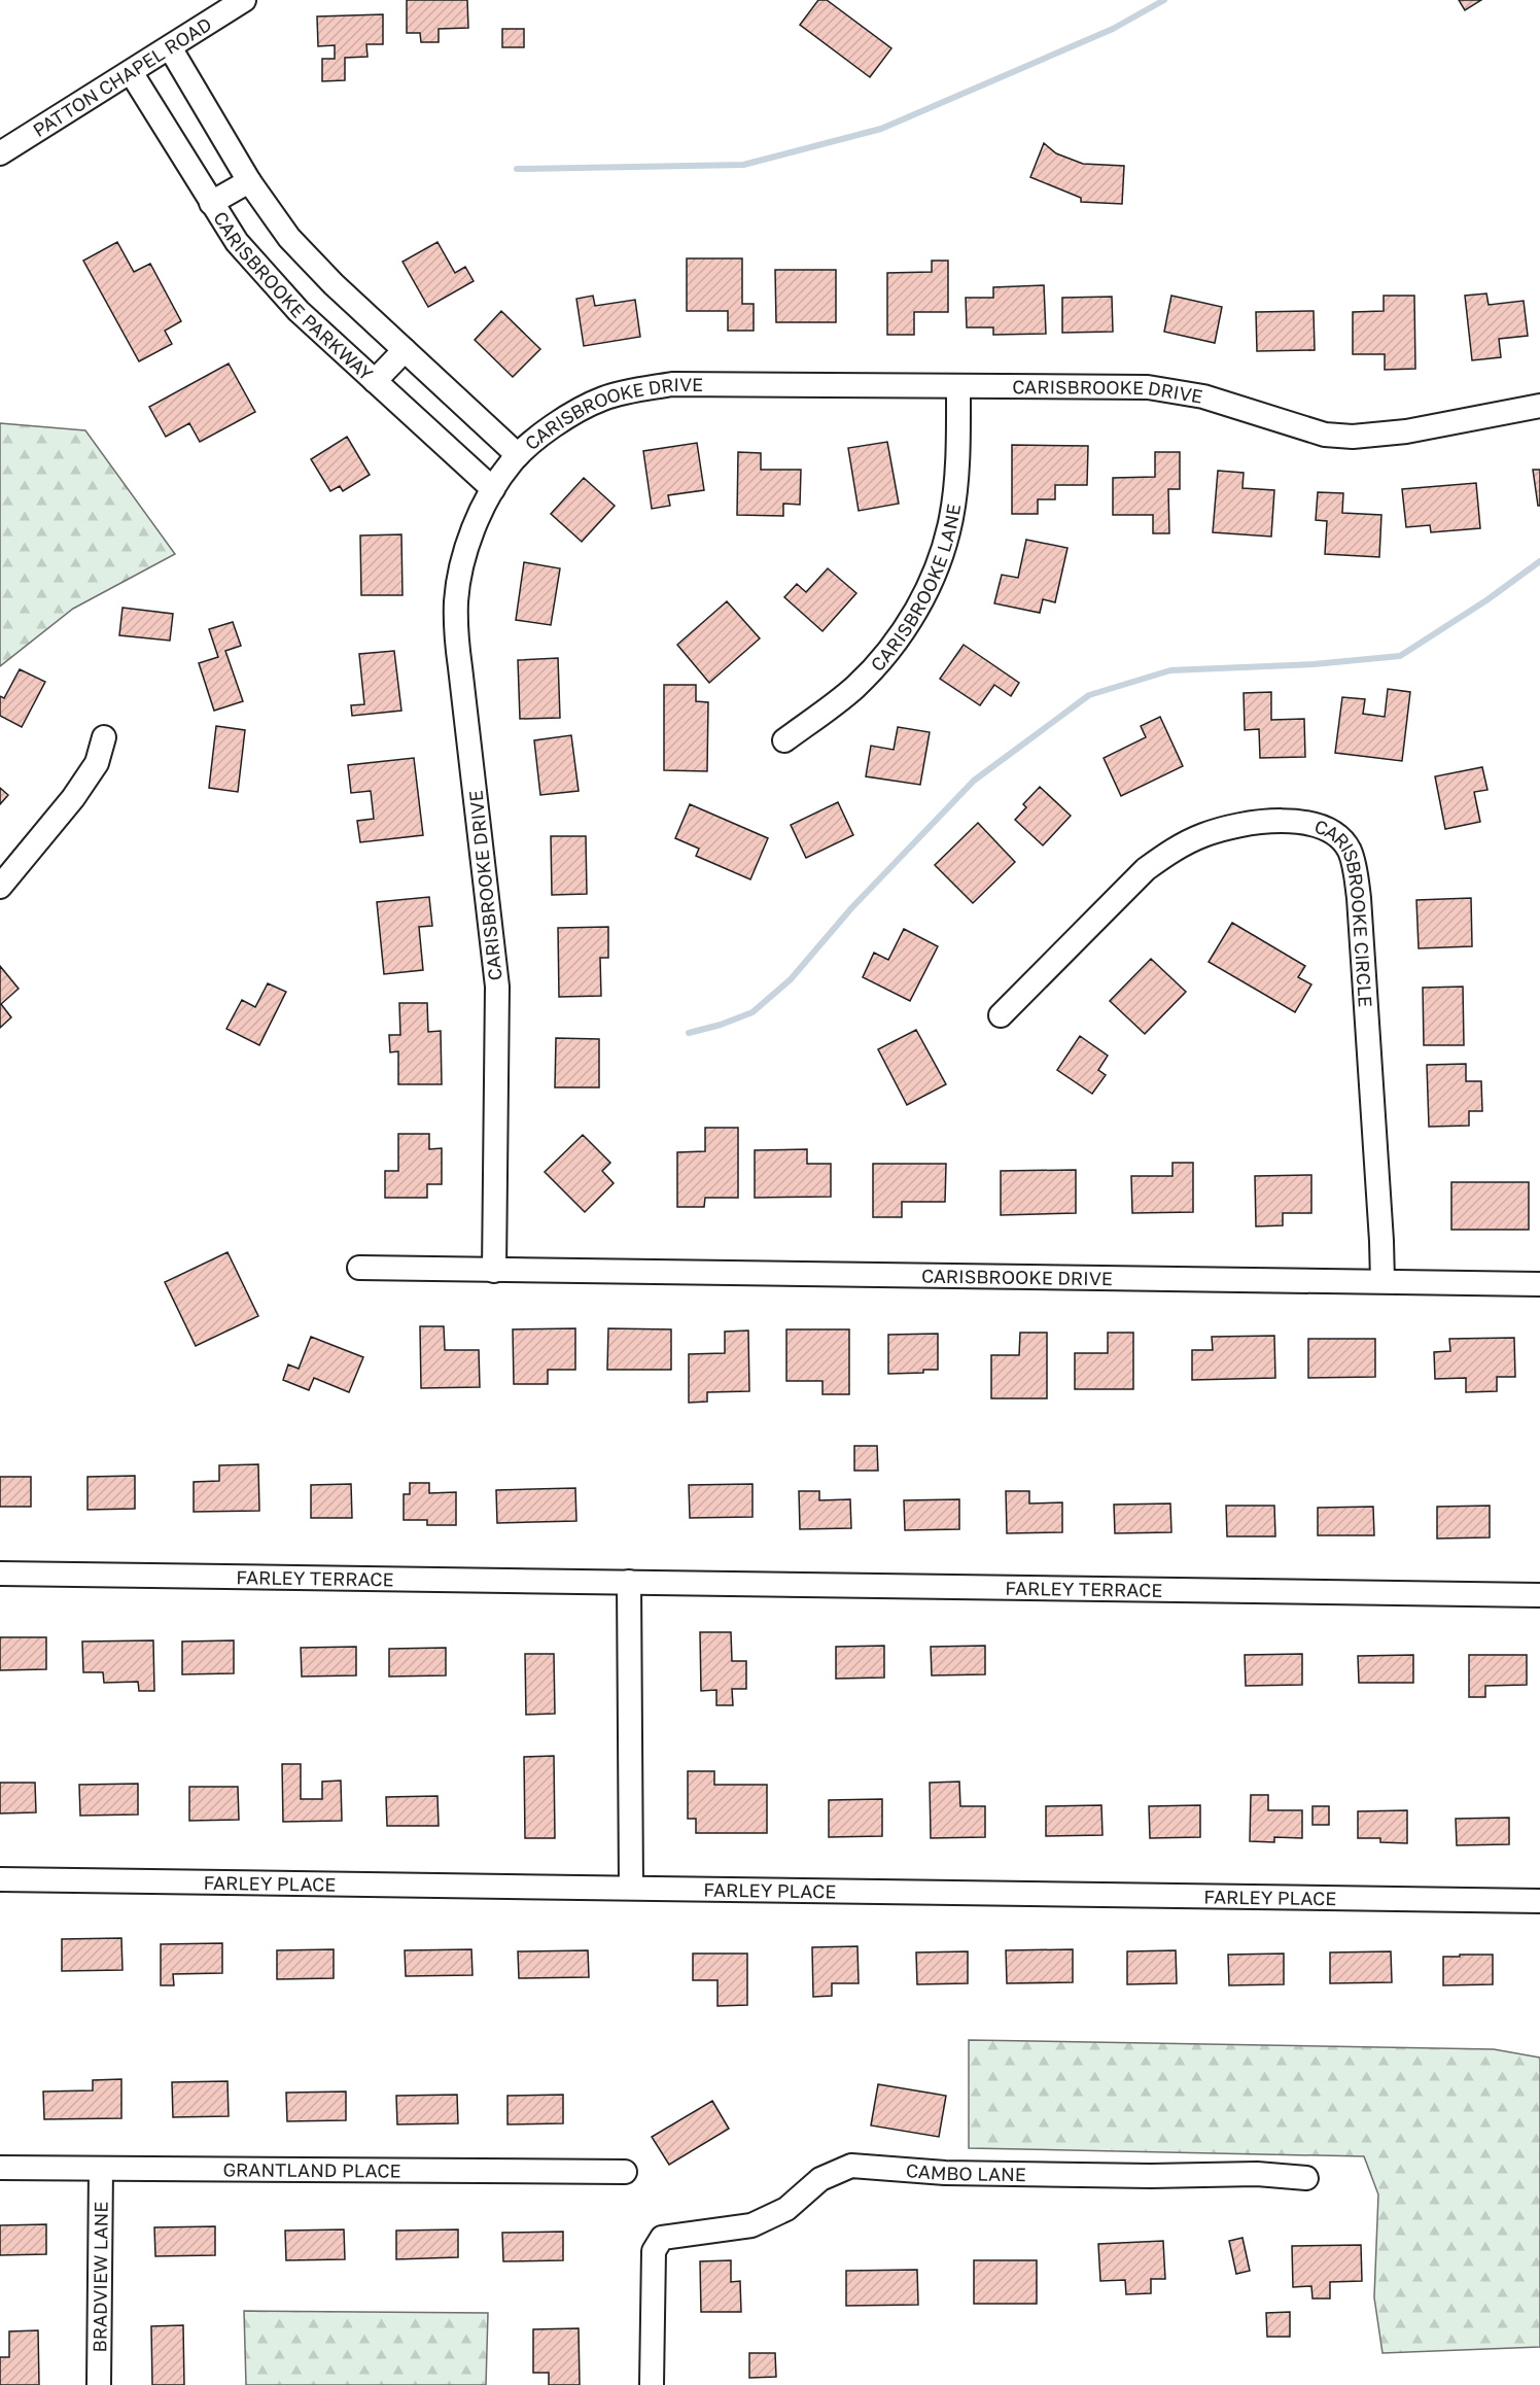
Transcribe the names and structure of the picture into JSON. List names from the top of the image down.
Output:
{
  "streets": {
    "street": [
      "PATTON CHAPEL ROAD",
      "CARISBROOKE PARKWAY",
      "CARISBROOKE DRIVE",
      "CARISBROOKE LANE",
      "CARISBROOKE CIRCLE",
      "FARLEY TERRACE",
      "FARLEY PLACE",
      "GRANTLAND PLACE",
      "CAMBO LANE",
      "BRADVIEW LANE"
    ]
  },
  "crossings": [
    ["PATTON CHAPEL ROAD", "CARISBROOKE PARKWAY"],
    ["CARISBROOKE PARKWAY", "CARISBROOKE DRIVE"],
    ["CARISBROOKE DRIVE", "CARISBROOKE LANE"],
    ["CARISBROOKE DRIVE", "CARISBROOKE CIRCLE"],
    ["GRANTLAND PLACE", "BRADVIEW LANE"]
  ]
}
